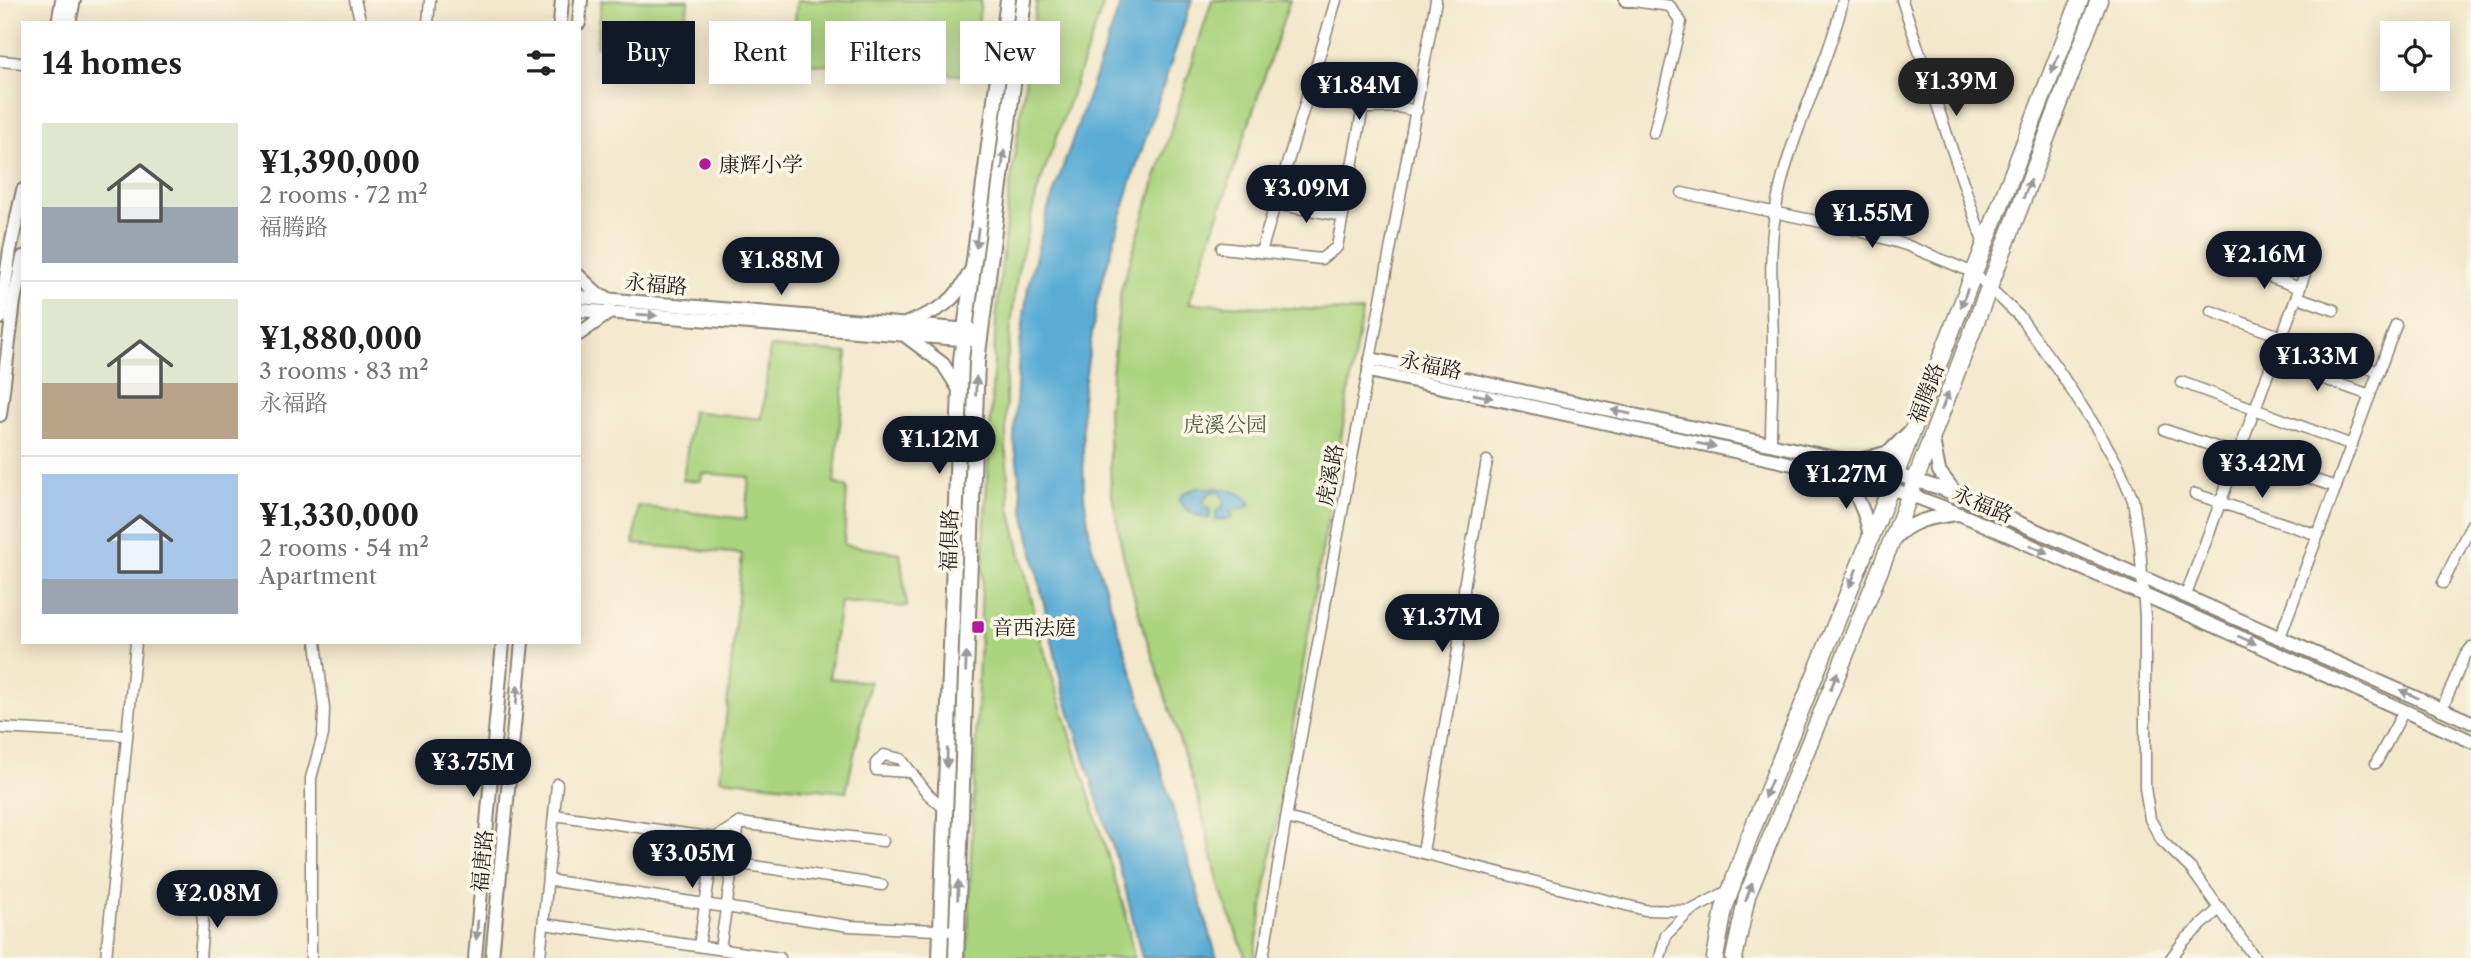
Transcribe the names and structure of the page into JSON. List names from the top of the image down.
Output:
{
  "streets": {
    "main road": ["福腾路", "福俱路"],
    "street": ["永福路", "虎溪路", "福唐路"]
  },
  "crossings": [
    ["永福路", "福腾路"],
    ["永福路", "虎溪路"],
    ["永福路", "福俱路"]
  ],
  "parks": ["虎溪公园"],
  "places": {
    "other": ["康辉小学"],
    "transit": ["音西法庭"]
  },
  "page": {
    "chip": [
      "Buy",
      "Rent",
      "Filters",
      "New"
    ],
    "heading": "14 homes",
    "price": [
      "¥1.39M",
      "¥1.84M",
      "¥3.09M",
      "¥1.55M",
      "¥2.16M",
      "¥1.88M",
      "¥1.33M",
      "¥1.12M",
      "¥3.42M",
      "¥1.27M",
      "¥1.37M",
      "¥3.75M",
      "¥3.05M",
      "¥2.08M"
    ],
    "list": [
      {
        "name": "¥1,390,000",
        "note": "2 rooms · 72 m² · 福腾路"
      },
      {
        "name": "¥1,880,000",
        "note": "3 rooms · 83 m² · 永福路"
      },
      {
        "name": "¥1,330,000",
        "note": "2 rooms · 54 m² · Apartment"
      }
    ]
  }
}
